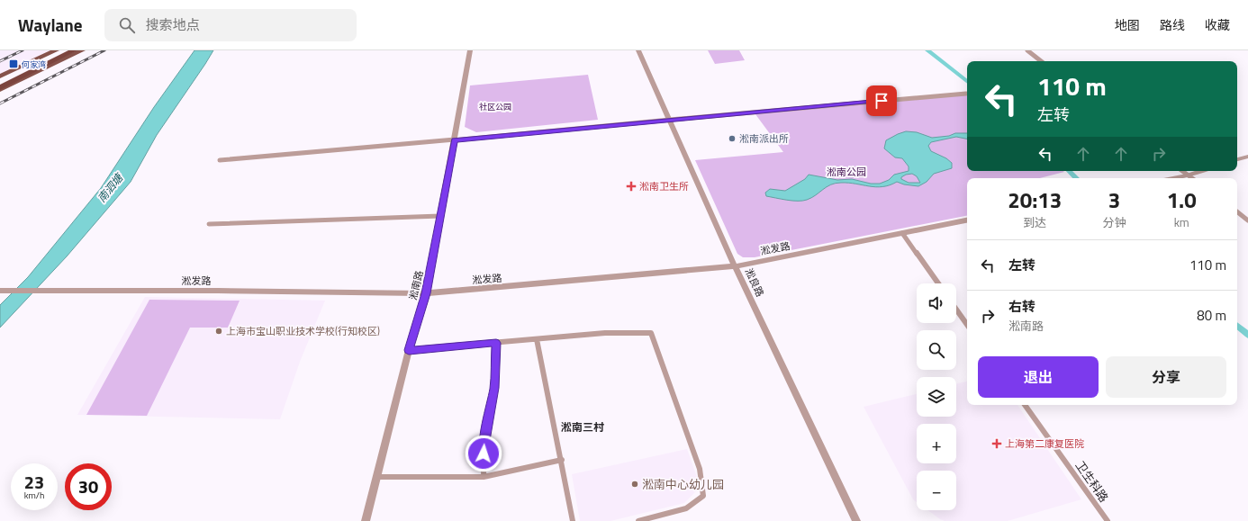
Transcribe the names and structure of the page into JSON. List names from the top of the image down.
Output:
{
  "streets": {
    "street": [
      "淞发路",
      "淞良路",
      "淞南路",
      "卫生科路"
    ]
  },
  "crossings": [
    ["淞发路", "淞良路"],
    ["淞发路", "淞南路"]
  ],
  "districts": ["淞南三村"],
  "water": ["南泗塘"],
  "parks": ["社区公园", "淞南公园"],
  "places": {
    "transit": ["何家湾"],
    "other": ["淞南派出所", "上海市宝山职业技术学校(行知校区)", "淞南中心幼儿园"],
    "health": ["淞南卫生所", "上海第二康复医院"]
  },
  "page": {
    "header": "Waylane",
    "search": "搜索地点",
    "nav": ["地图", "路线", "收藏"],
    "turn": ["110 m", "左转"],
    "eta": [
      "20:13",
      "到达",
      "3",
      "分钟",
      "1.0",
      "km"
    ],
    "list": [
      {
        "name": "左转",
        "value": "110 m"
      },
      {
        "name": "右转",
        "note": "淞南路",
        "value": "80 m"
      }
    ],
    "map_buttons": ["+", "−"],
    "buttons": ["退出", "分享"],
    "speed": "23 km/h",
    "limit": "30"
  }
}
